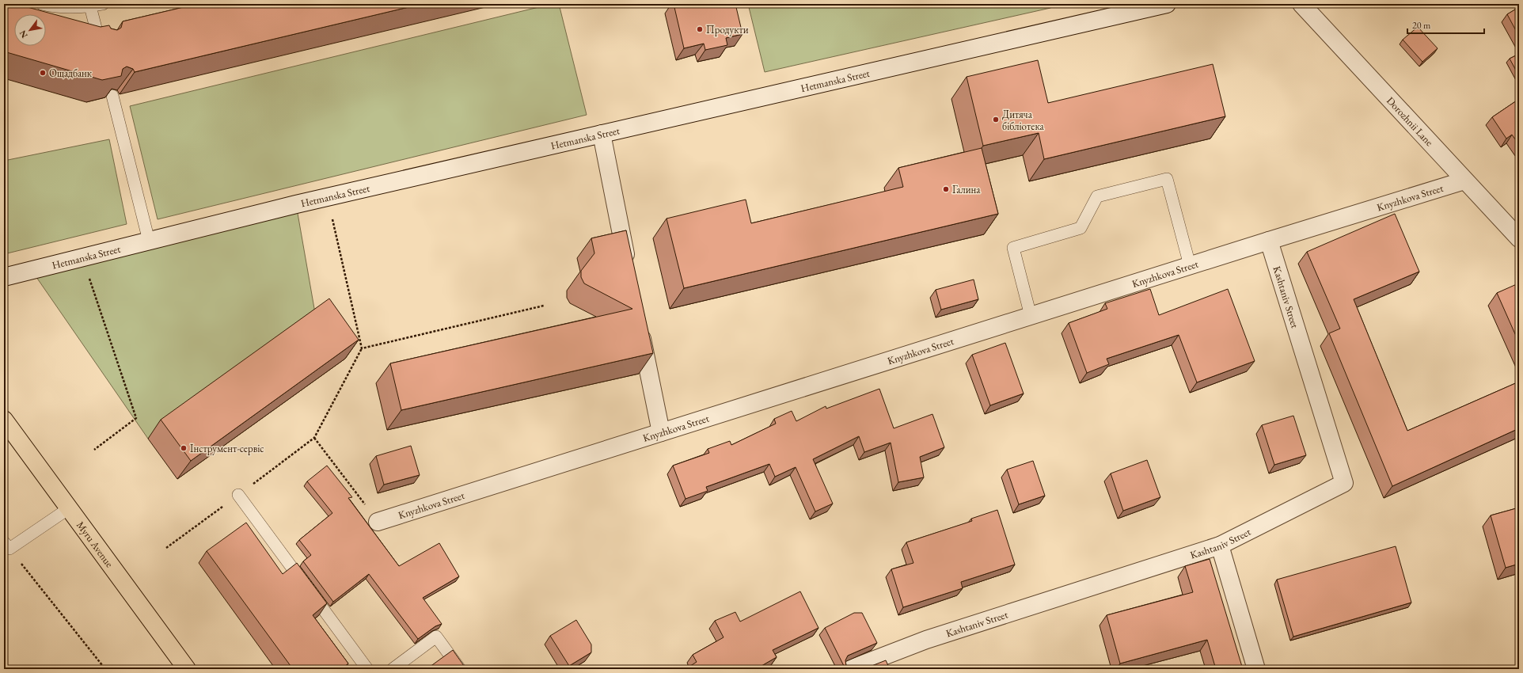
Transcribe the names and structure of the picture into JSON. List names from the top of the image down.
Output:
{
  "streets": {
    "main road": ["Myru Avenue"],
    "street": [
      "Hetmanska Street",
      "Dorozhnii Lane",
      "Knyzhkova Street",
      "Kashtaniv Street"
    ]
  },
  "crossings": [
    ["Dorozhnii Lane", "Knyzhkova Street"],
    ["Knyzhkova Street", "Kashtaniv Street"]
  ],
  "places": [
    "Продукти",
    "Ощадбанк",
    "Дитяча бібліотека",
    "Галина",
    "Інструмент-сервіс"
  ],
  "scale_bar": "20 m",
  "north": "bottom left"
}
